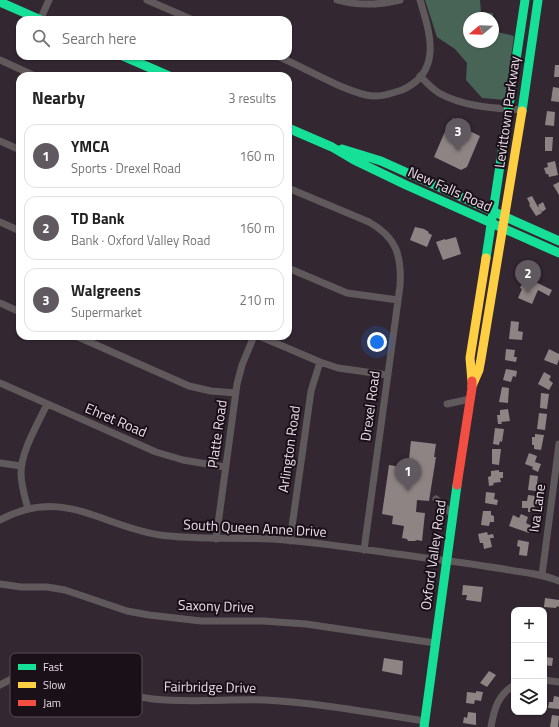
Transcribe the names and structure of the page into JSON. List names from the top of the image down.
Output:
{
  "streets": {
    "main road": ["Levittown Parkway", "New Falls Road", "Oxford Valley Road"],
    "street": [
      "Drexel Road",
      "Ehret Road",
      "Platte Road",
      "Arlington Road",
      "Iva Lane",
      "South Queen Anne Drive",
      "Saxony Drive",
      "Fairbridge Drive"
    ]
  },
  "crossings": [
    ["Levittown Parkway", "New Falls Road"],
    ["Levittown Parkway", "Oxford Valley Road"],
    ["New Falls Road", "Oxford Valley Road"],
    ["Drexel Road", "South Queen Anne Drive"],
    ["Ehret Road", "Platte Road"],
    ["Platte Road", "South Queen Anne Drive"],
    ["Arlington Road", "South Queen Anne Drive"],
    ["Iva Lane", "South Queen Anne Drive"],
    ["South Queen Anne Drive", "Oxford Valley Road"],
    ["Oxford Valley Road", "Saxony Drive"],
    ["Oxford Valley Road", "Fairbridge Drive"]
  ],
  "legend": ["Fast", "Slow", "Jam"],
  "north": "left",
  "page": {
    "search": "Search here",
    "heading": ["Nearby", "3 results"],
    "pins": ["3", "2", "1"],
    "list": [
      {
        "mark": "1",
        "name": "YMCA",
        "note": "Sports · Drexel Road",
        "value": "160 m"
      },
      {
        "mark": "2",
        "name": "TD Bank",
        "note": "Bank · Oxford Valley Road",
        "value": "160 m"
      },
      {
        "mark": "3",
        "name": "Walgreens",
        "note": "Supermarket",
        "value": "210 m"
      }
    ],
    "map_buttons": ["+", "−"]
  }
}
